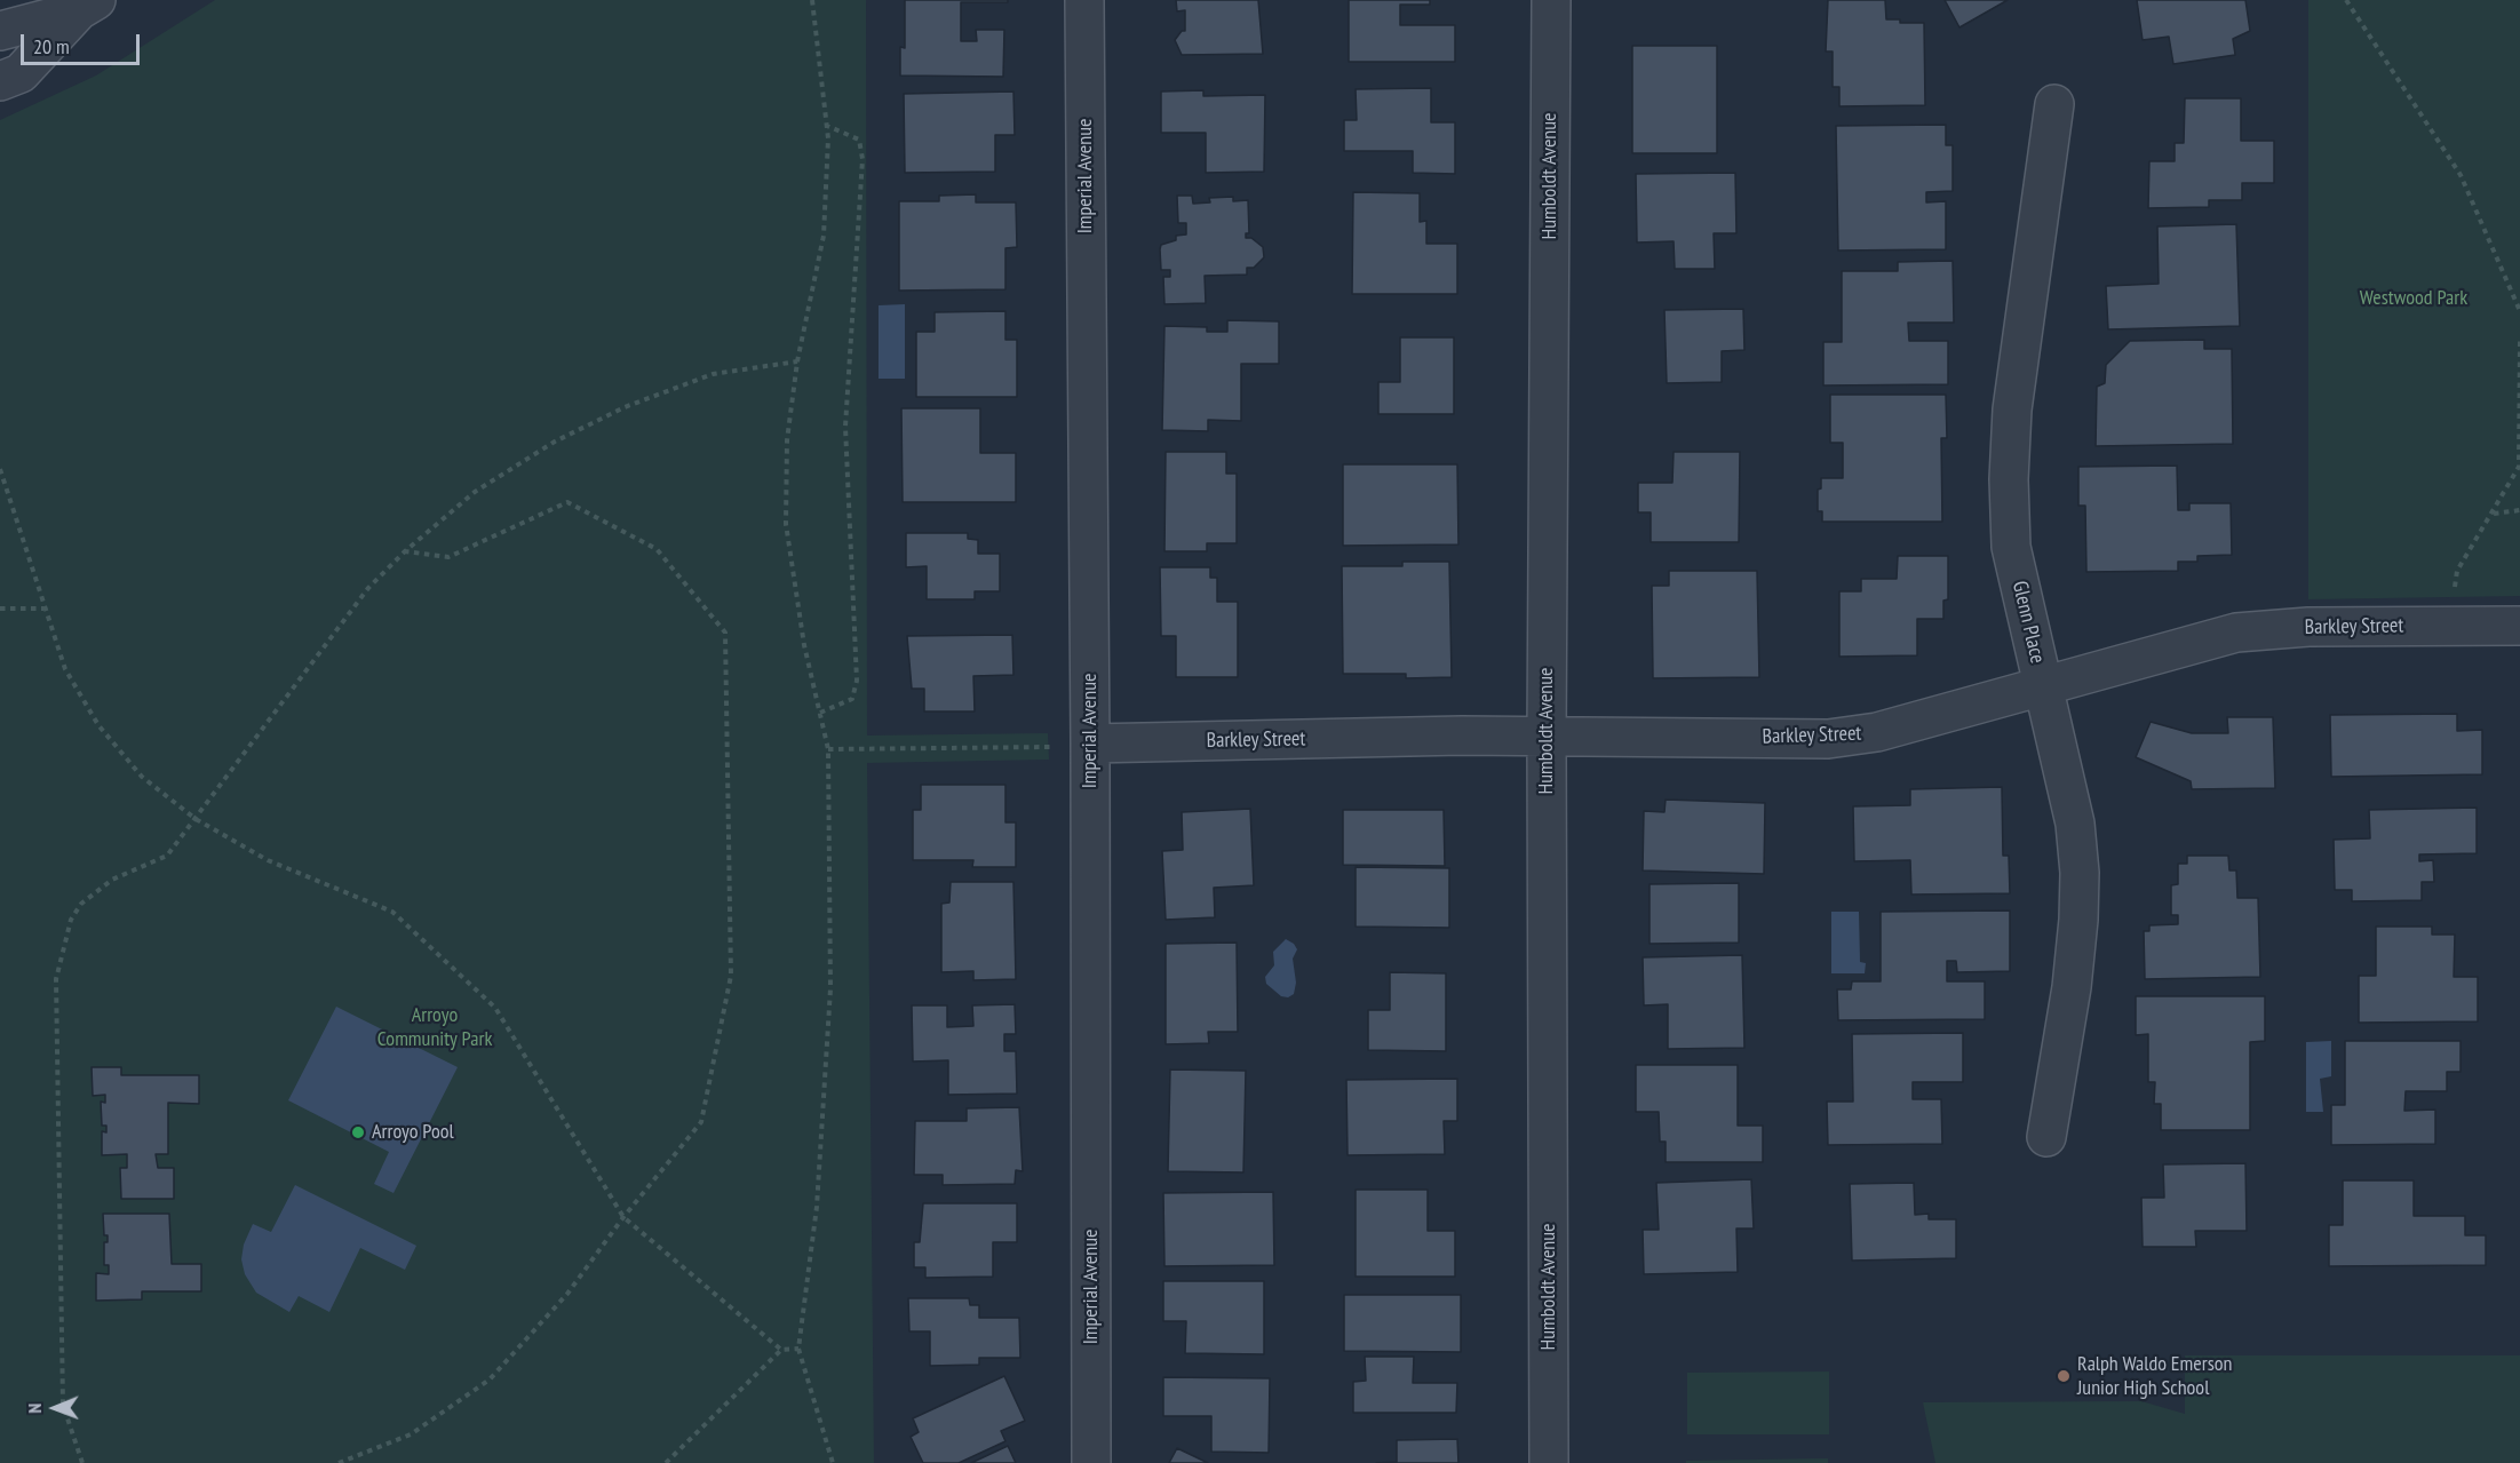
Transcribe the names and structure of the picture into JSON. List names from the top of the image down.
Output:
{
  "streets": {
    "street": [
      "Imperial Avenue",
      "Humboldt Avenue",
      "Glenn Place",
      "Barkley Street"
    ]
  },
  "crossings": [
    ["Imperial Avenue", "Barkley Street"],
    ["Humboldt Avenue", "Barkley Street"],
    ["Glenn Place", "Barkley Street"]
  ],
  "parks": ["Westwood Park", "Arroyo Community Park"],
  "places": ["Arroyo Pool", "Ralph Waldo Emerson Junior High School"],
  "scale_bar": "20 m",
  "north": "left"
}
